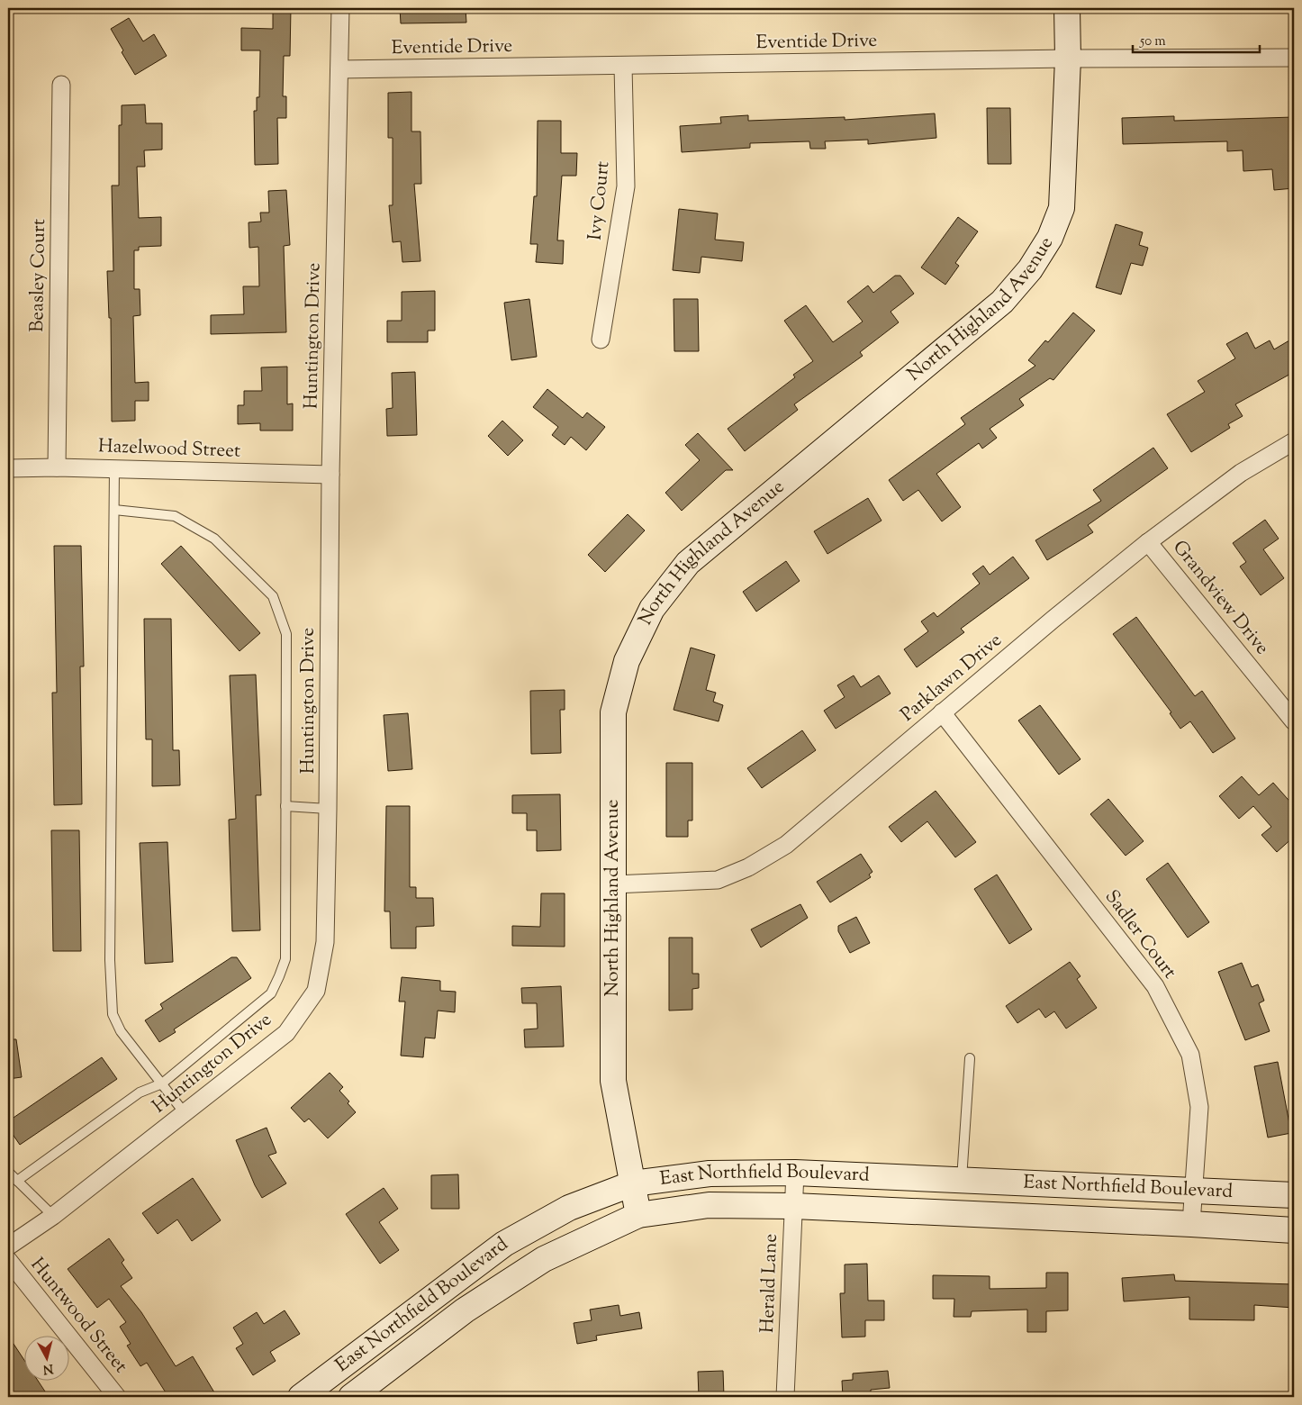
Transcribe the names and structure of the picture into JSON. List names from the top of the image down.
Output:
{
  "streets": {
    "main road": ["North Highland Avenue", "East Northfield Boulevard"],
    "street": [
      "Eventide Drive",
      "Ivy Court",
      "Beasley Court",
      "Huntington Drive",
      "Hazelwood Street",
      "Grandview Drive",
      "Parklawn Drive",
      "Sadler Court",
      "Herald Lane",
      "Huntwood Street"
    ]
  },
  "crossings": [
    ["Eventide Drive", "Ivy Court"],
    ["Eventide Drive", "North Highland Avenue"],
    ["Eventide Drive", "Huntington Drive"],
    ["Beasley Court", "Hazelwood Street"],
    ["North Highland Avenue", "Parklawn Drive"],
    ["North Highland Avenue", "East Northfield Boulevard"],
    ["Huntington Drive", "Hazelwood Street"],
    ["Grandview Drive", "Parklawn Drive"],
    ["Parklawn Drive", "Sadler Court"],
    ["Sadler Court", "East Northfield Boulevard"],
    ["East Northfield Boulevard", "Herald Lane"]
  ],
  "scale_bar": "50 m",
  "north": "bottom"
}
